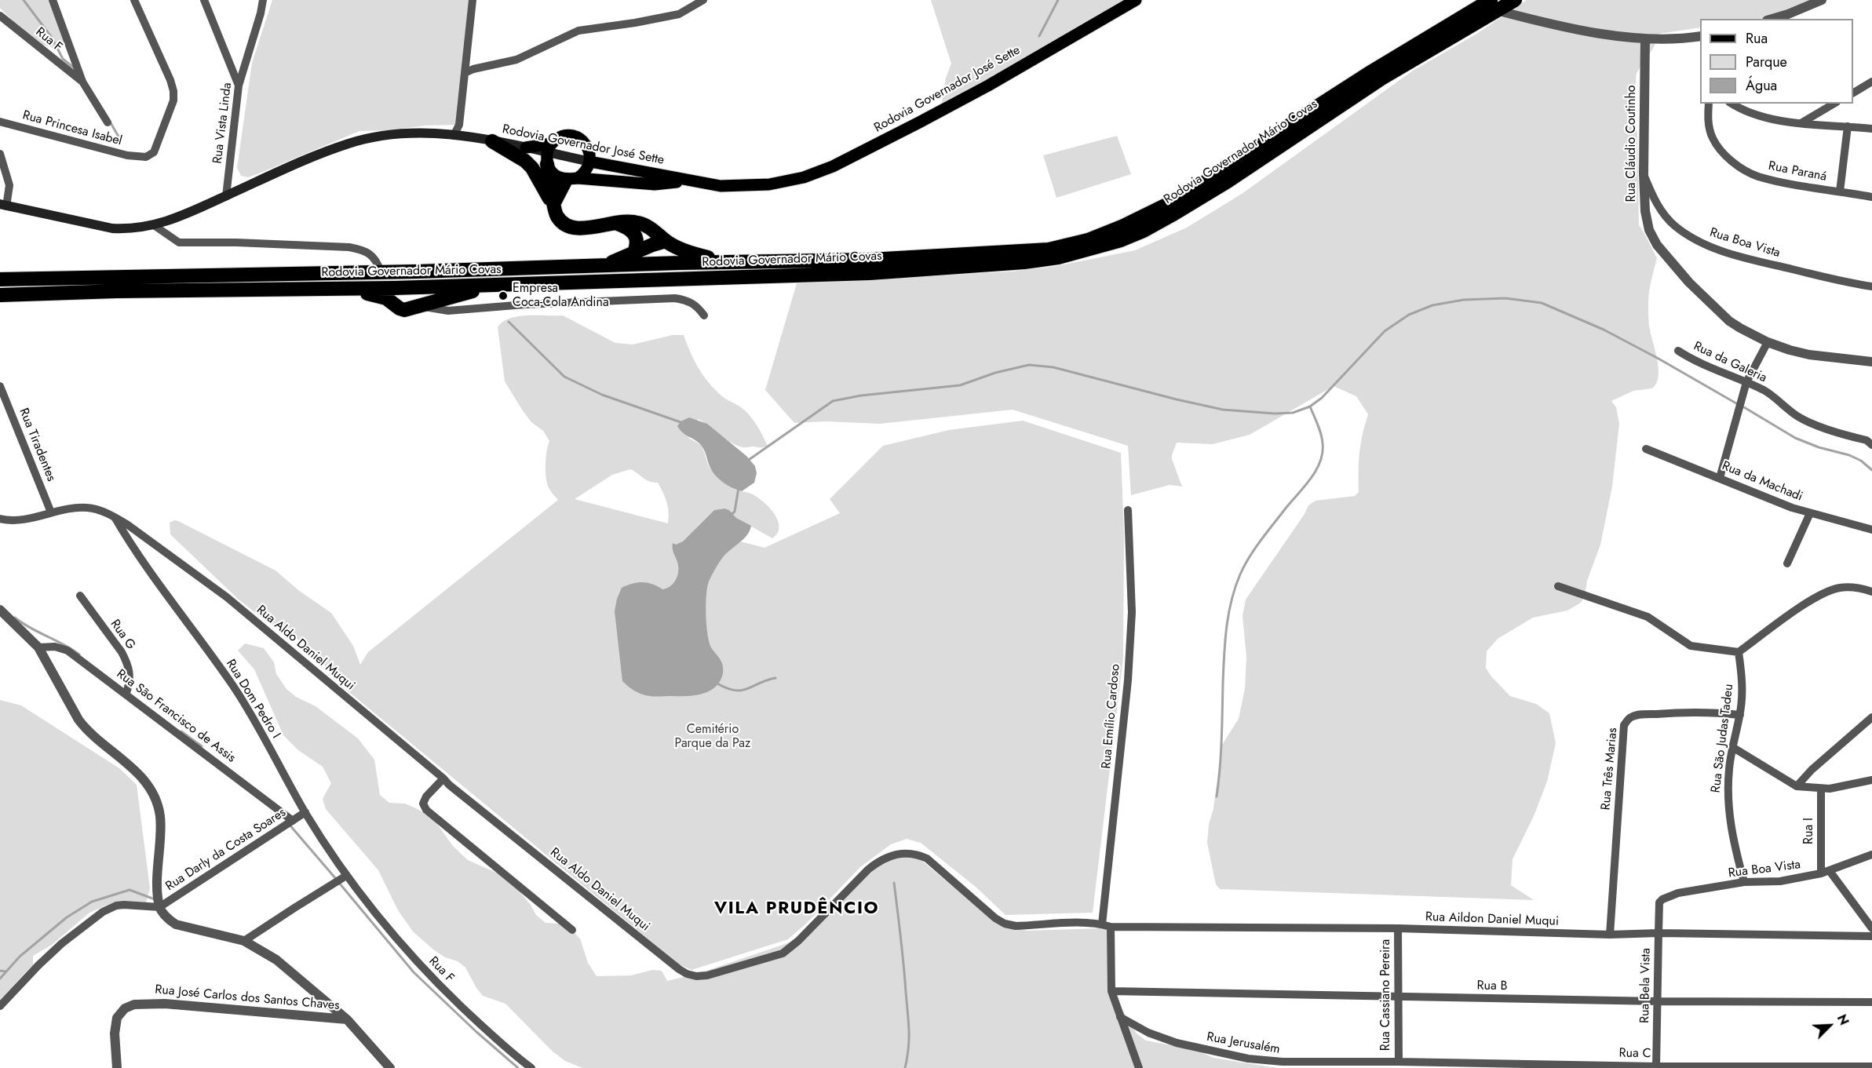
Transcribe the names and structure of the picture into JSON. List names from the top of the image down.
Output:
{
  "streets": {
    "highway": ["Rodovia Governador Mário Covas"],
    "main road": ["Rodovia Governador José Sette"],
    "street": [
      "Rua F",
      "Rua Vista Linda",
      "Rua Princesa Isabel",
      "Rua Cláudio Coutinho",
      "Rua Paraná",
      "Rua Boa Vista",
      "Rua da Galeria",
      "Rua Tiradentes",
      "Rua da Machadi",
      "Rua G",
      "Rua Aldo Daniel Muqui",
      "Rua Dom Pedro I",
      "Rua São Francisco de Assis",
      "Rua Emílio Cardoso",
      "Rua São Judas Tadeu",
      "Rua Três Marias",
      "Rua I",
      "Rua Darly da Costa Soares",
      "Rua Aildon Daniel Muqui",
      "Rua Bela Vista",
      "Rua B",
      "Rua Cassiano Pereira",
      "Rua José Carlos dos Santos Chaves",
      "Rua Jerusalém",
      "Rua C"
    ]
  },
  "crossings": [
    ["Rua F", "Rua Dom Pedro I"],
    ["Rodovia Governador José Sette", "Rua Vista Linda"],
    ["Rua Cláudio Coutinho", "Rua Boa Vista"],
    ["Rua Boa Vista", "Rua São Judas Tadeu"],
    ["Rua Boa Vista", "Rua I"],
    ["Rua Boa Vista", "Rua Bela Vista"],
    ["Rua Tiradentes", "Rua Aldo Daniel Muqui"],
    ["Rua G", "Rua São Francisco de Assis"],
    ["Rua Aldo Daniel Muqui", "Rua Dom Pedro I"],
    ["Rua Aldo Daniel Muqui", "Rua Emílio Cardoso"],
    ["Rua Aldo Daniel Muqui", "Rua Aildon Daniel Muqui"],
    ["Rua Dom Pedro I", "Rua Darly da Costa Soares"],
    ["Rua São Francisco de Assis", "Rua Darly da Costa Soares"],
    ["Rua São Judas Tadeu", "Rua Três Marias"],
    ["Rua Três Marias", "Rua Aildon Daniel Muqui"],
    ["Rua Aildon Daniel Muqui", "Rua Bela Vista"],
    ["Rua Aildon Daniel Muqui", "Rua Cassiano Pereira"],
    ["Rua Bela Vista", "Rua B"],
    ["Rua Bela Vista", "Rua C"],
    ["Rua B", "Rua Cassiano Pereira"],
    ["Rua Cassiano Pereira", "Rua Jerusalém"],
    ["Rua Cassiano Pereira", "Rua C"],
    ["Rua Jerusalém", "Rua C"]
  ],
  "districts": ["VILA PRUDÊNCIO"],
  "parks": ["Cemitério Parque da Paz"],
  "places": ["Empresa Coca-Cola Andina"],
  "legend": ["Rua", "Parque", "Água"],
  "north": "top right"
}
